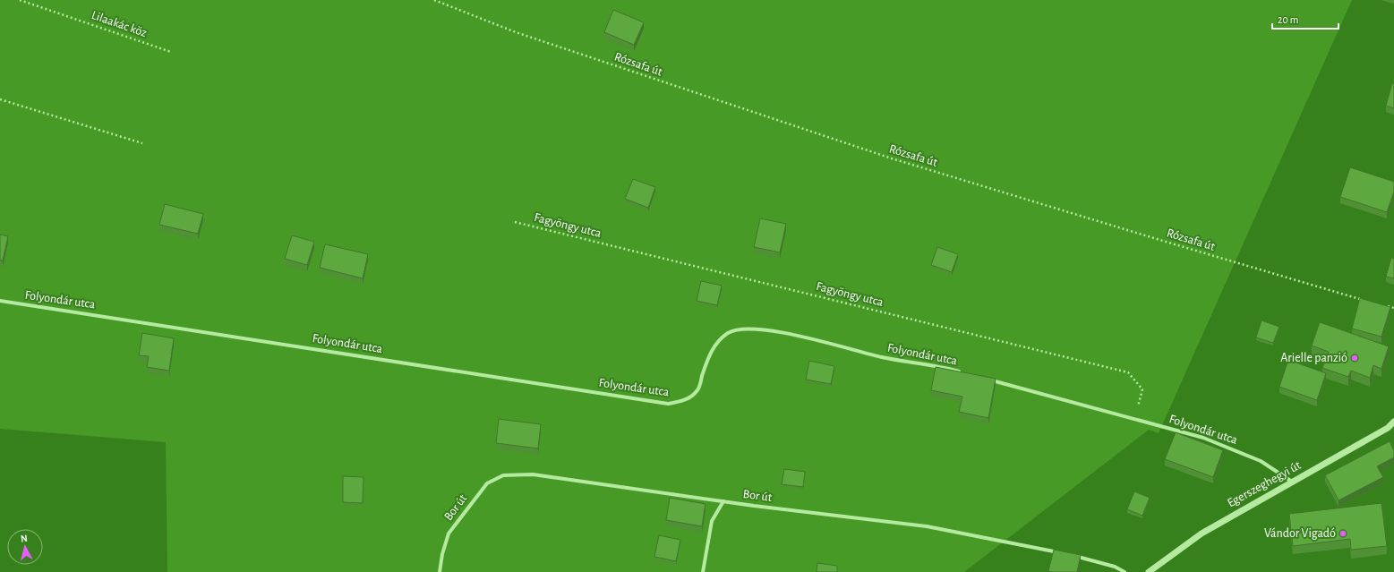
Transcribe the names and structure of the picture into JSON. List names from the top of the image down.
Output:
{
  "streets": {
    "street": ["Folyondár utca", "Egerszeghegyi út", "Bor út"],
    "path": ["Lilaakác köz", "Rózsafa út", "Fagyöngy utca"]
  },
  "crossings": [
    ["Fagyöngy utca", "Folyondár utca"],
    ["Folyondár utca", "Egerszeghegyi út"]
  ],
  "places": ["Arielle panzió", "Vándor Vigadó"],
  "scale_bar": "20 m",
  "north": "top"
}
